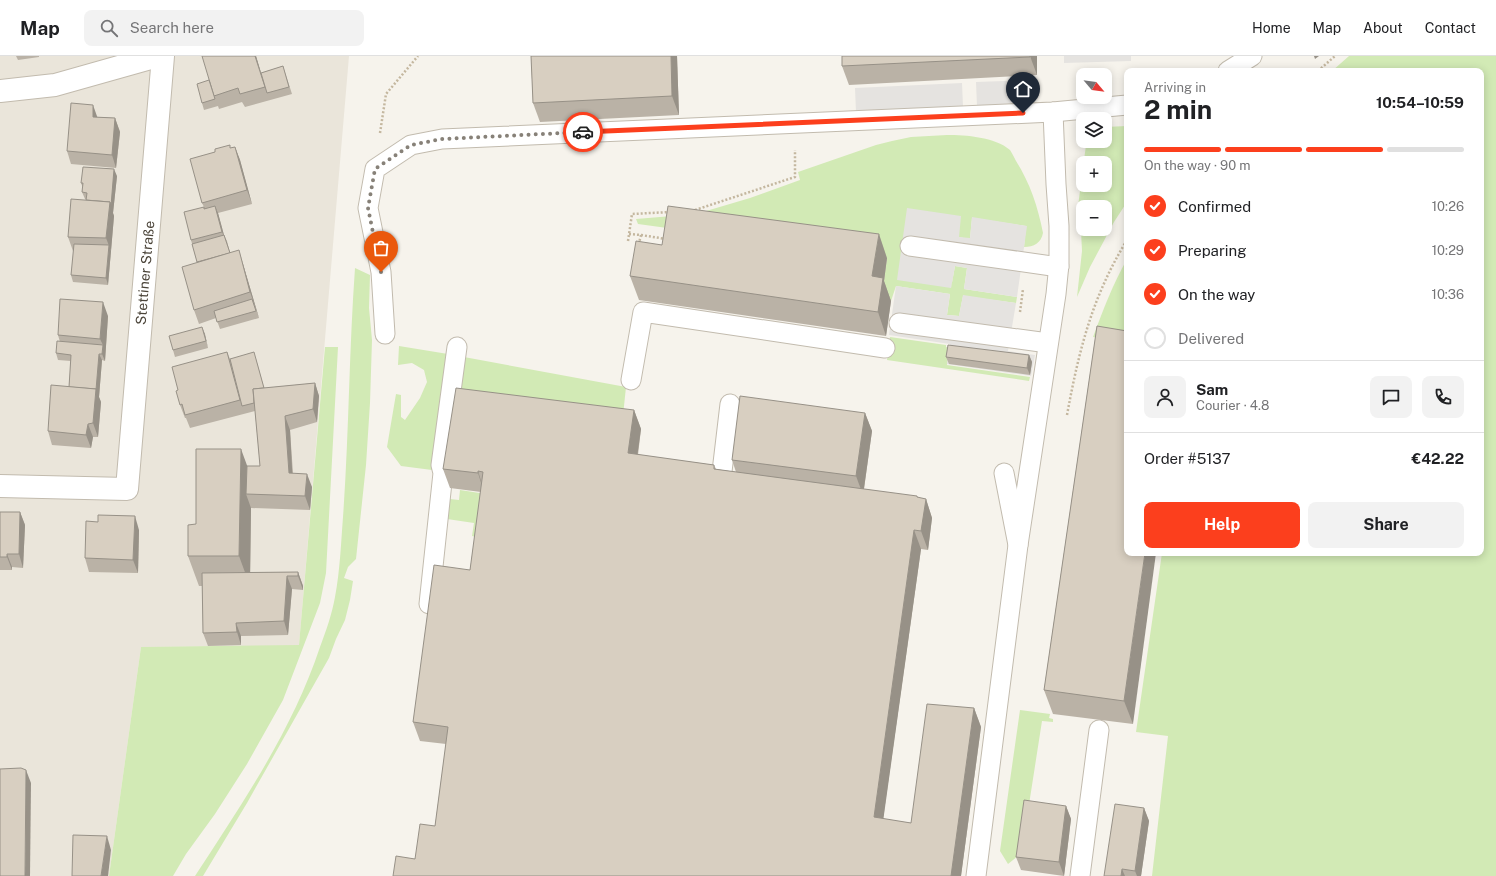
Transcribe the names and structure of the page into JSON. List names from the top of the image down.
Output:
{
  "streets": {
    "street": ["Stettiner Straße"]
  },
  "north": "bottom right",
  "page": {
    "header": "Map",
    "search": "Search here",
    "nav": [
      "Home",
      "Map",
      "About",
      "Contact"
    ],
    "map_buttons": ["+", "−"],
    "heading": ["2 min", "Arriving in", "10:54–10:59"],
    "panel": [
      "Sam",
      "Courier · 4.8",
      "Order #5137",
      "€42.22"
    ],
    "bar": "On the way · 90 m",
    "list": [
      ["Confirmed", "10:26"],
      ["Preparing", "10:29"],
      ["On the way", "10:36"],
      "Delivered"
    ],
    "buttons": ["Help", "Share"]
  }
}
